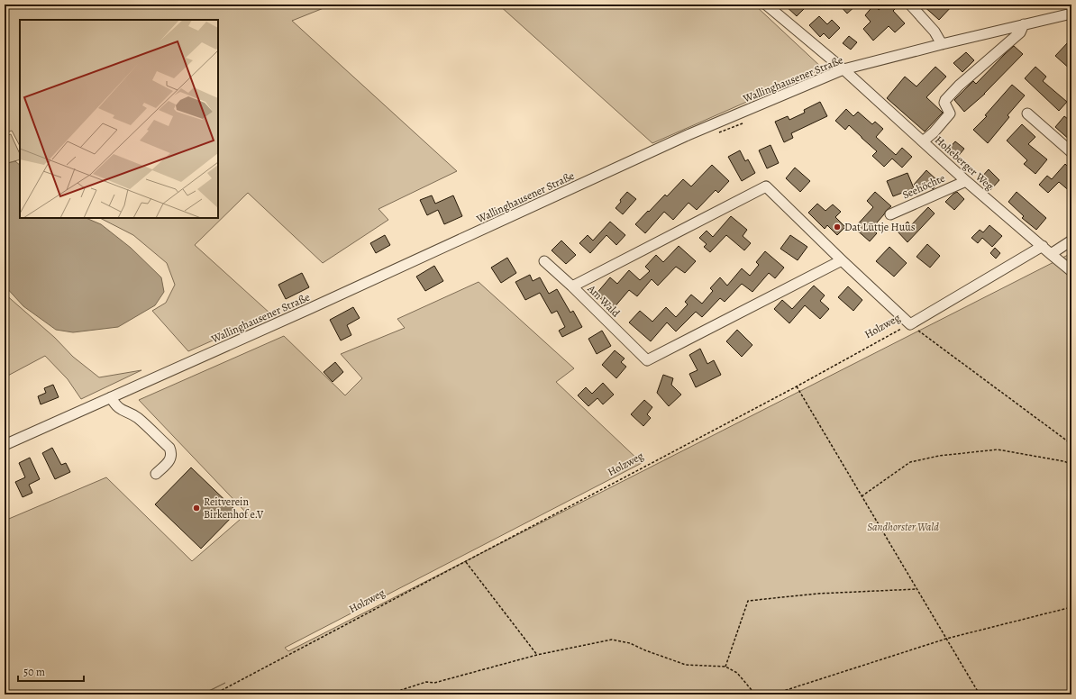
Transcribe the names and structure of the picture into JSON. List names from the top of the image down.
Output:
{
  "streets": {
    "street": [
      "Wallinghausener Straße",
      "Hoheberger Weg",
      "Seehöchte",
      "Am Wald",
      "Holzweg"
    ]
  },
  "crossings": [
    ["Wallinghausener Straße", "Hoheberger Weg"],
    ["Hoheberger Weg", "Seehöchte"],
    ["Hoheberger Weg", "Holzweg"],
    ["Am Wald", "Holzweg"]
  ],
  "parks": ["Sandhorster Wald"],
  "places": ["Dat Lüttje Huus", "Reitverein Birkenhof e.V"],
  "scale_bar": "50 m"
}
